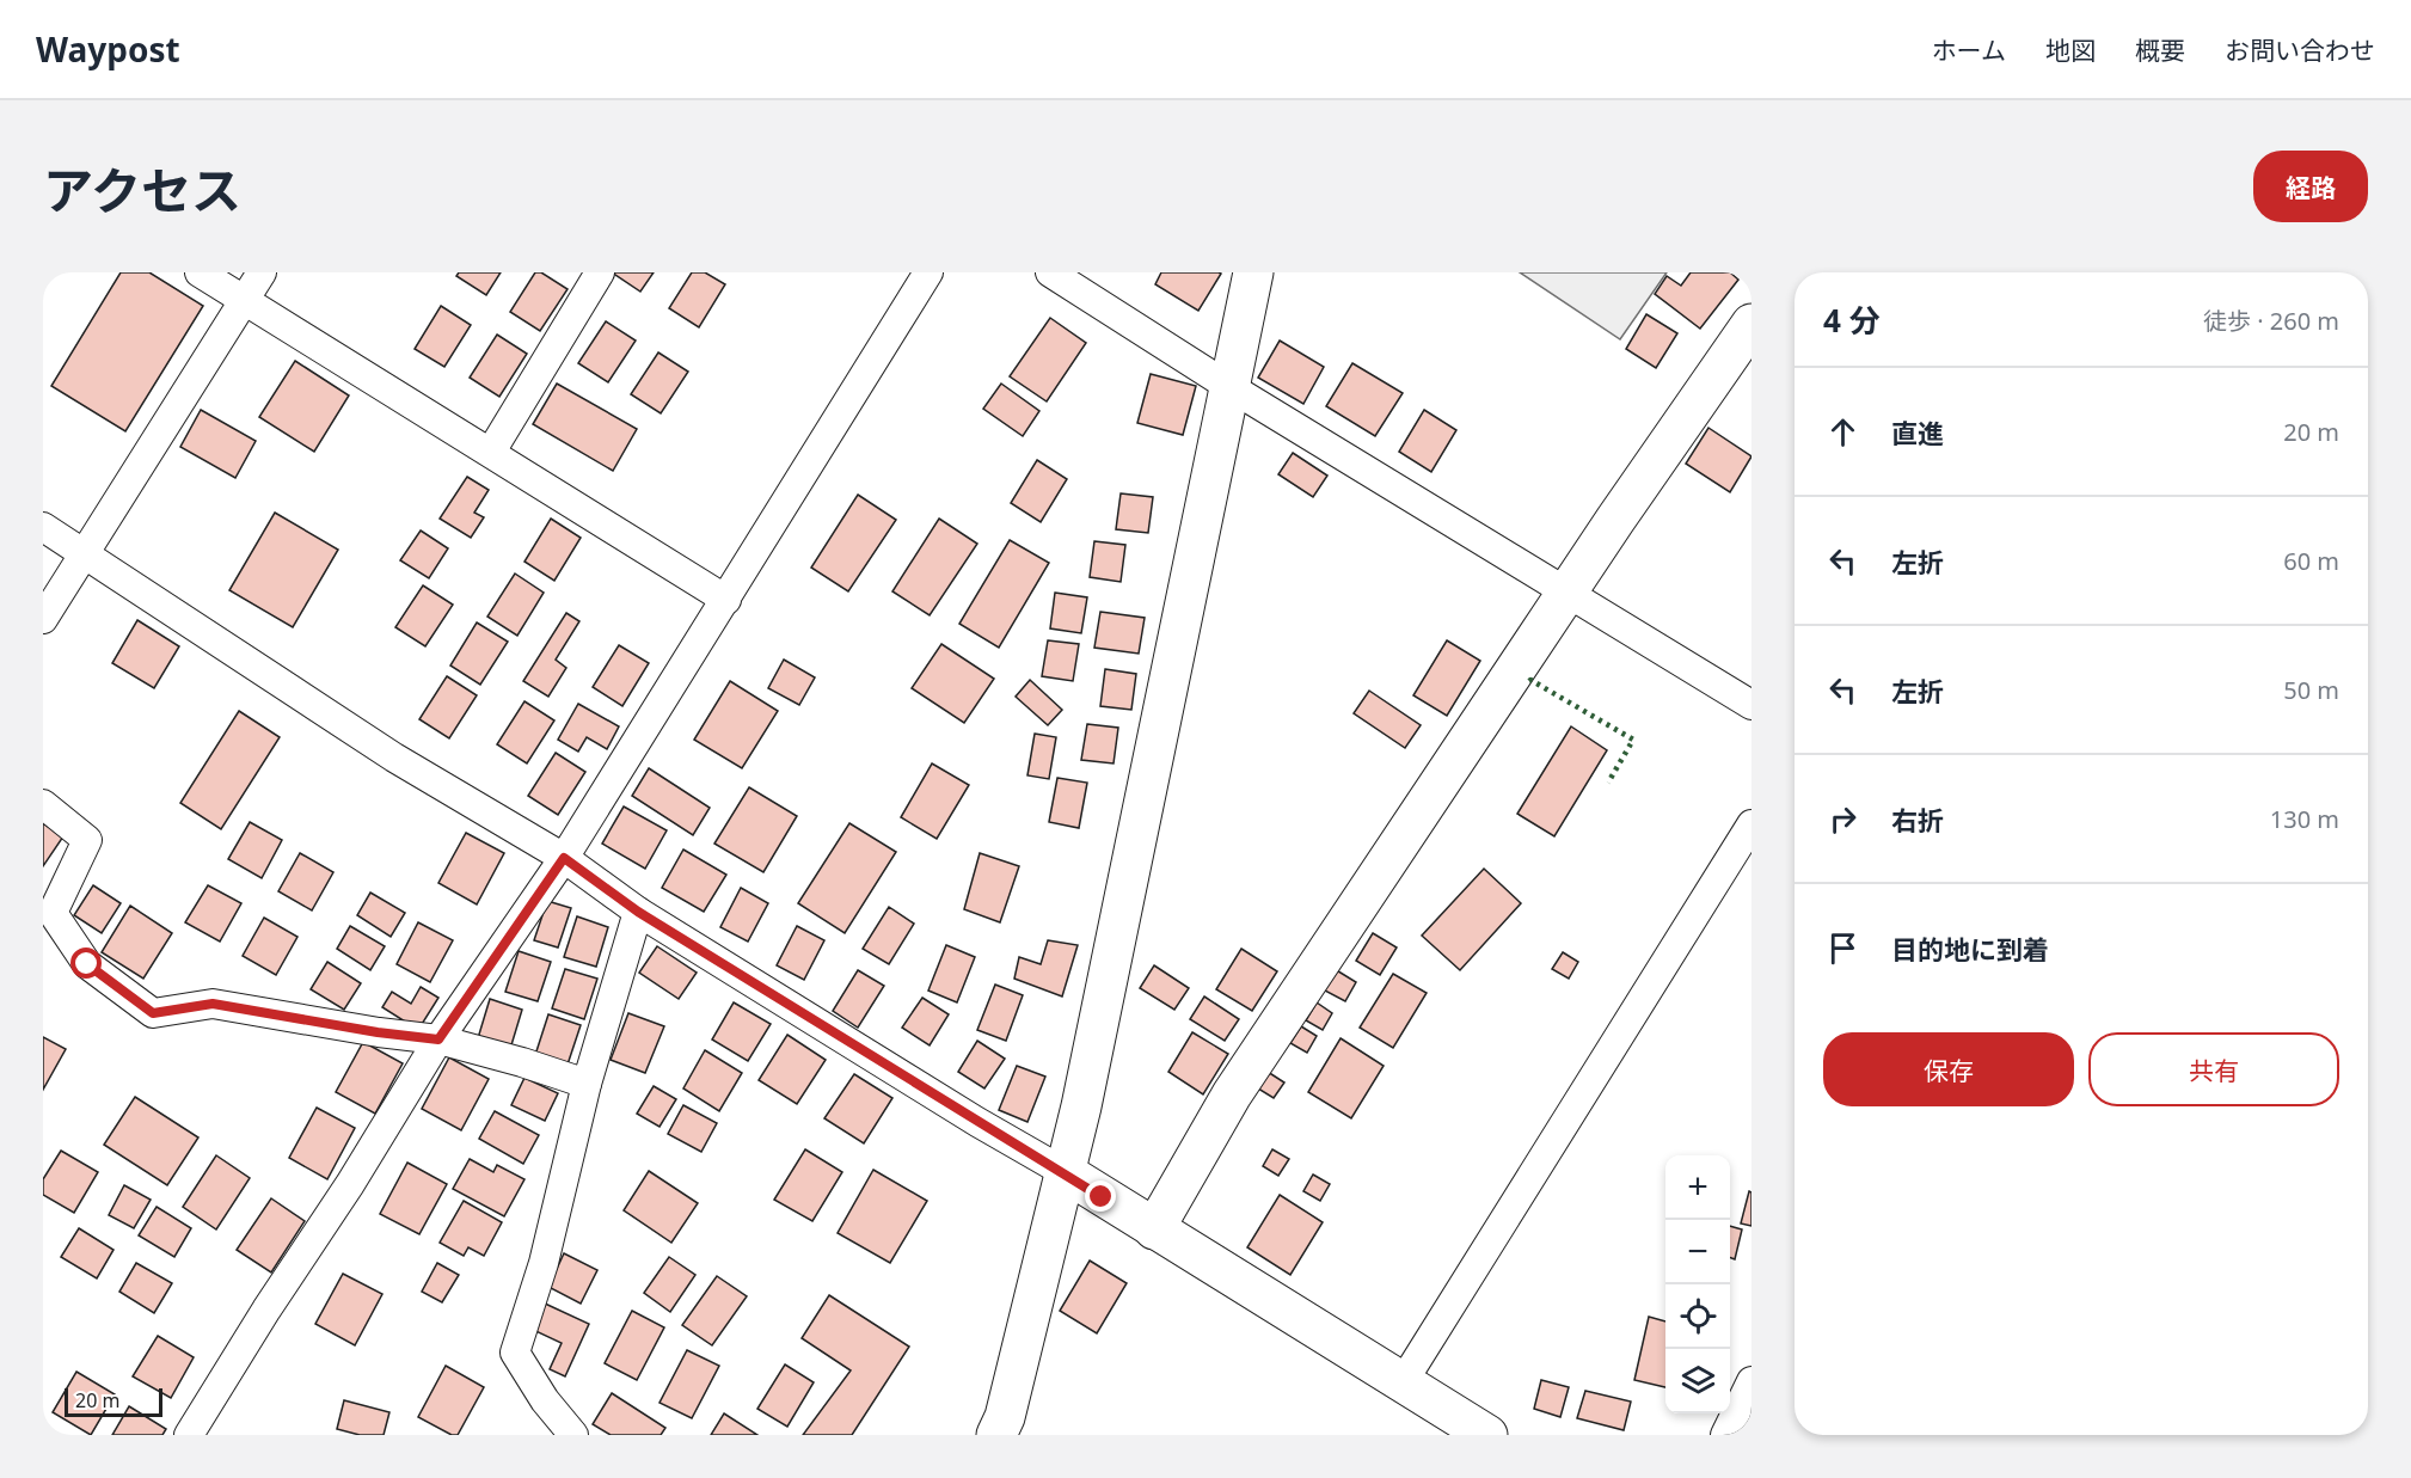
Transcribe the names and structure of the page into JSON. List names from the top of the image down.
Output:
{
  "scale_bar": "20 m",
  "page": {
    "header": "Waypost",
    "nav": [
      "ホーム",
      "地図",
      "概要",
      "お問い合わせ"
    ],
    "title": "アクセス",
    "buttons": [
      "経路",
      ["保存", "共有"]
    ],
    "heading": ["4 分", "徒歩 · 260 m"],
    "list": [
      ["直進", "20 m"],
      ["左折", "60 m"],
      ["左折", "50 m"],
      ["右折", "130 m"],
      "目的地に到着"
    ],
    "map_buttons": ["+", "−"],
    "scale": "20 m"
  }
}
